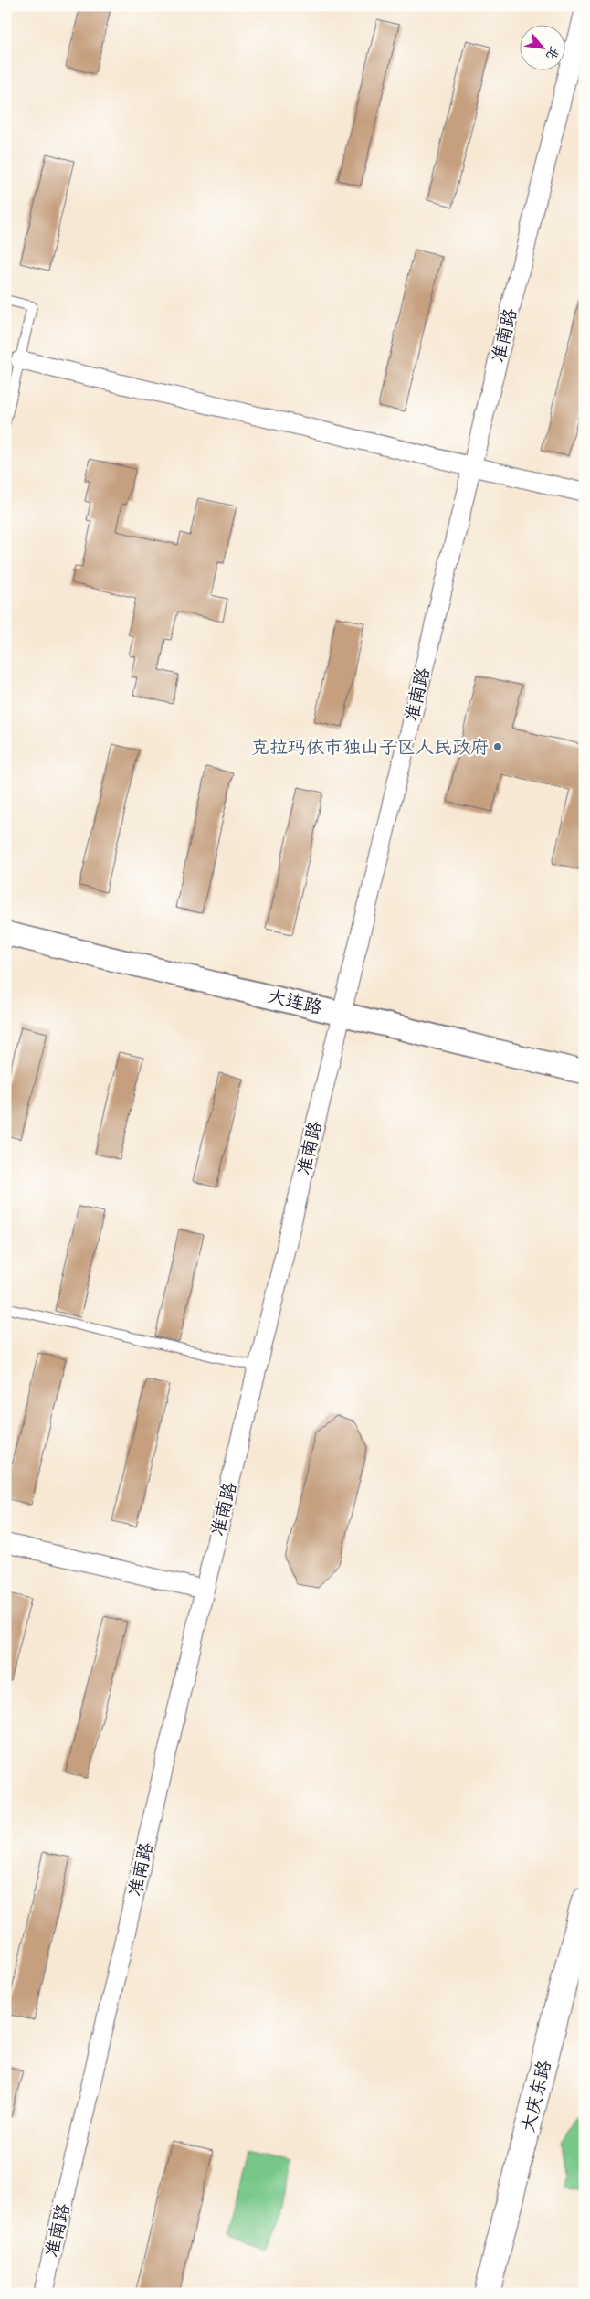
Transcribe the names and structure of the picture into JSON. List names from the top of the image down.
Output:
{
  "streets": {
    "main road": ["大庆东路"],
    "street": ["准南路", "大连路"]
  },
  "crossings": [
    ["准南路", "大连路"]
  ],
  "places": ["克拉玛依市独山子区人民政府"],
  "north": "bottom right"
}
